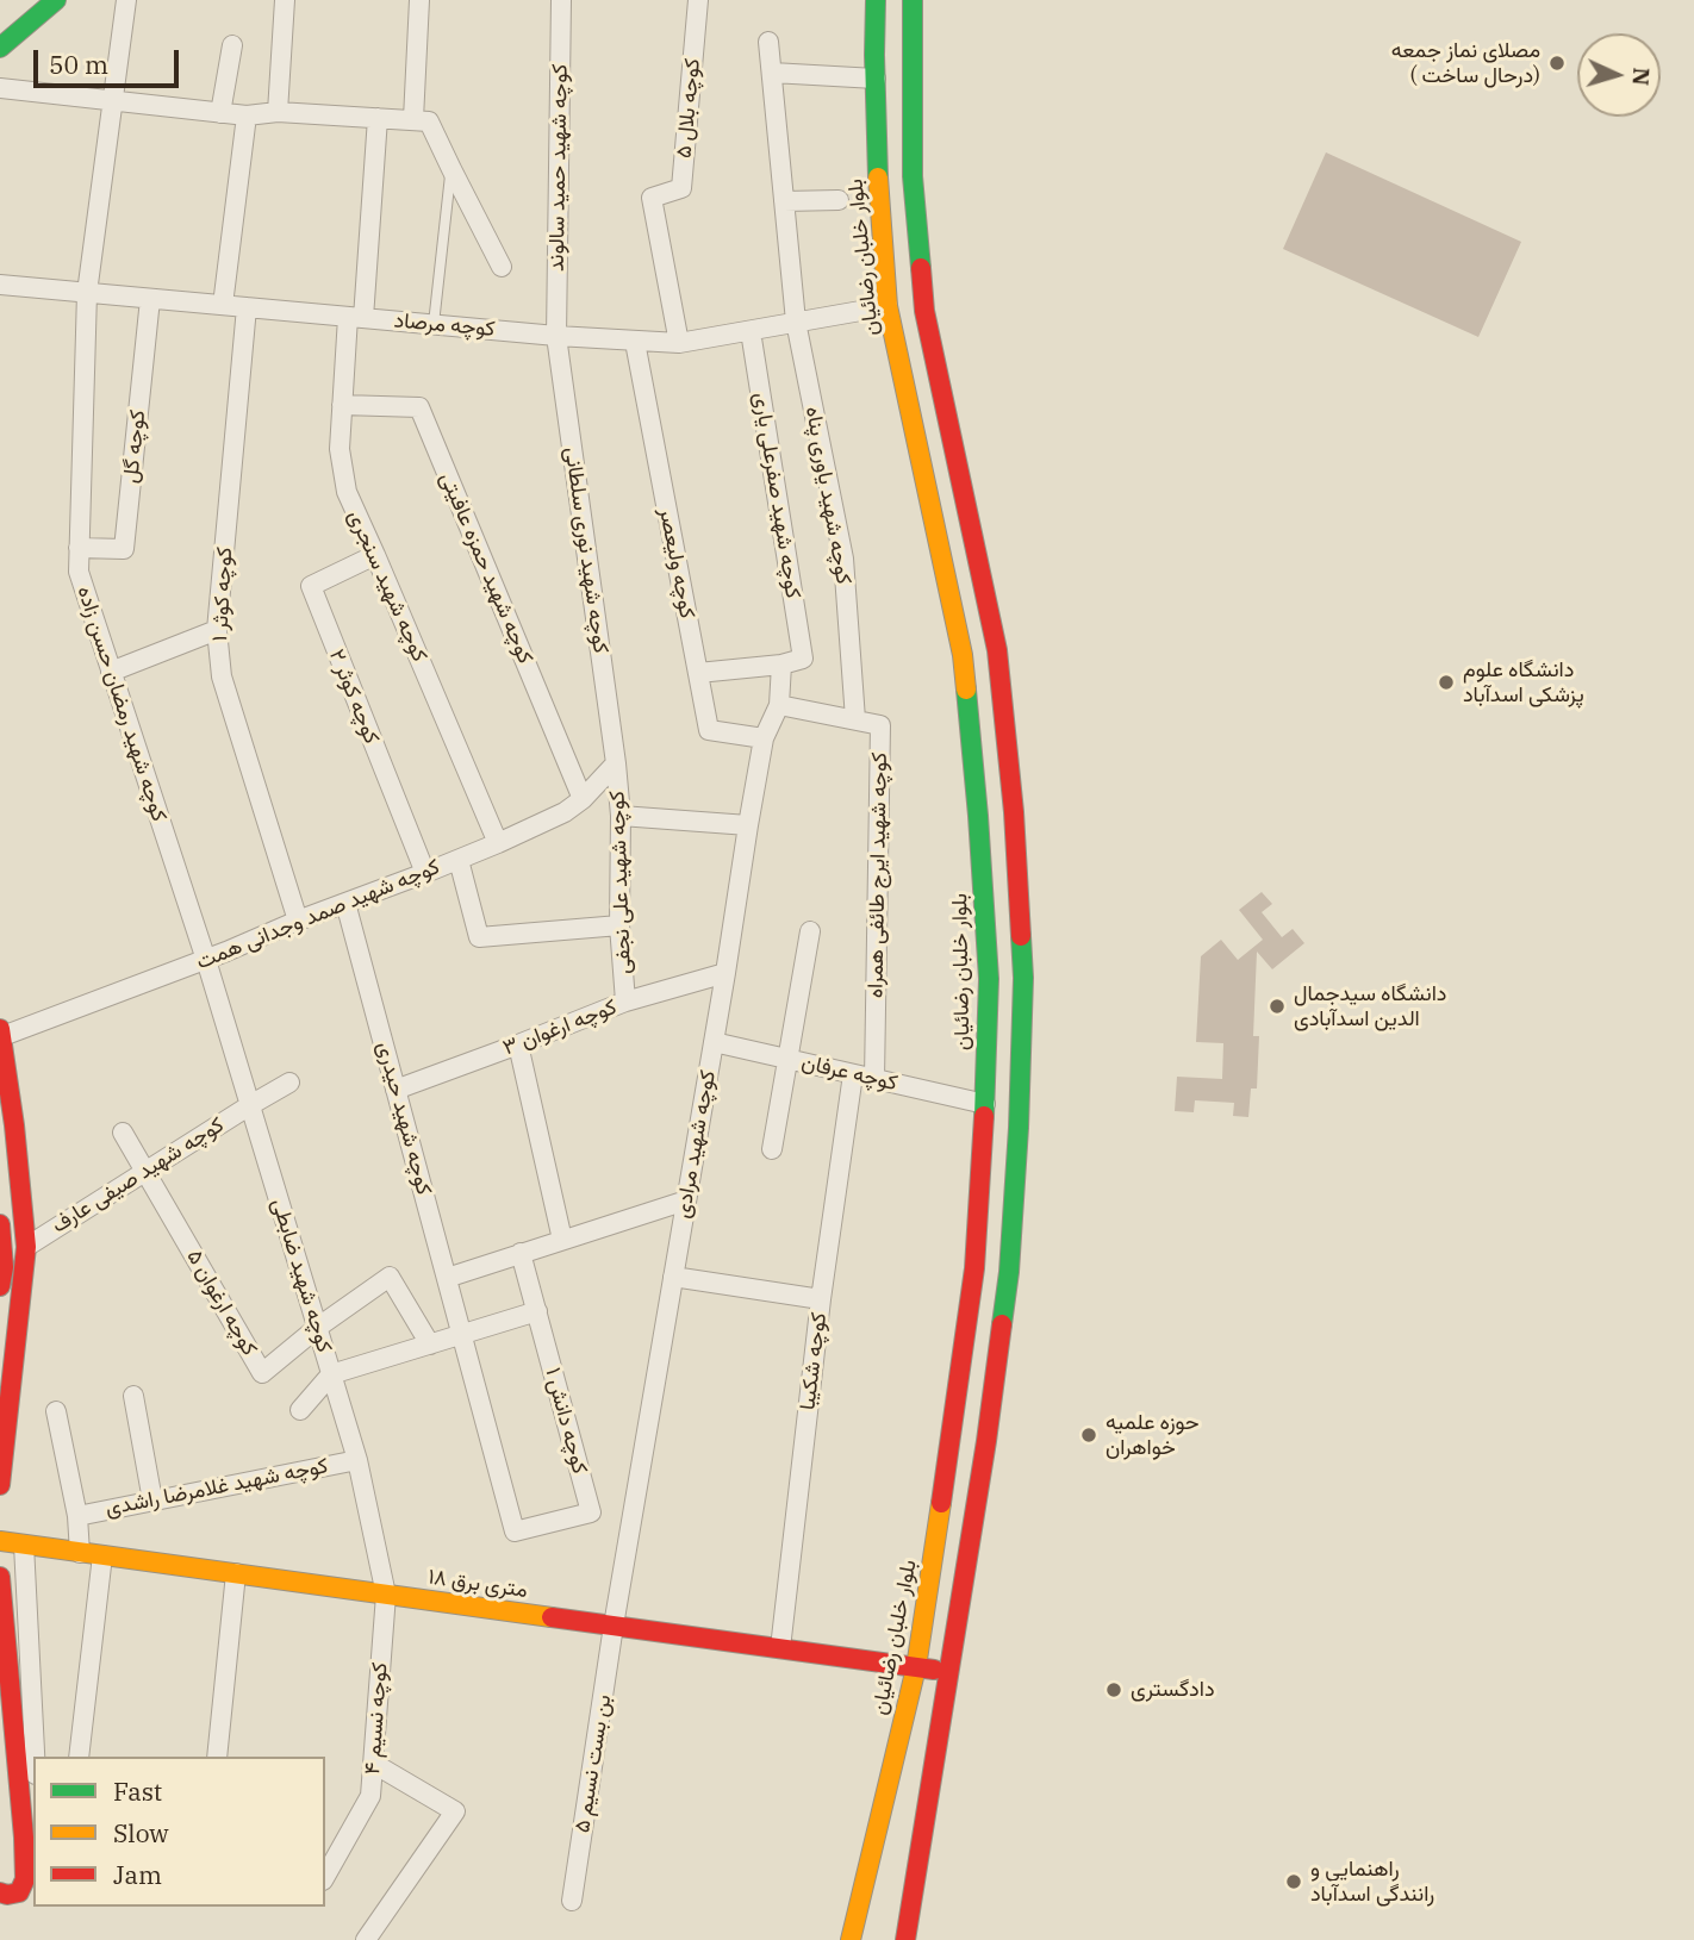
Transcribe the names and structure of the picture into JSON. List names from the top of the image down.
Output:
{
  "streets": {
    "main road": ["بلوار خلبان رضائیان", "۱۸ متری برق"],
    "street": [
      "کوچه بلال ۵",
      "کوچه شهید حمید سالوند",
      "کوچه مرصاد",
      "کوچه گل",
      "کوچه شهید صفرعلی یاری",
      "کوچه شهید یاوری پناه",
      "کوچه شهید نوری سلطانی",
      "کوچه ولیعصر",
      "کوچه شهید حمزه عافیتی",
      "کوچه شهید سنجری",
      "کوچه کوثر ۱",
      "کوچه کوثر ۲",
      "کوچه شهید رمضان حسن زاده",
      "کوچه شهید ایرج طائفی همراه",
      "کوچه شهید علی نجفی",
      "کوچه شهید صمد وجدانی همت",
      "کوچه ارغوان ۳",
      "کوچه عرفان",
      "کوچه شهید حیدری",
      "کوچه شهید مرادی",
      "کوچه شهید صیفی عارف",
      "کوچه شهید ضابطی",
      "کوچه ارغوان ۵",
      "کوچه شکیبا",
      "کوچه دانش ۱",
      "کوچه شهید غلامرضا راشدی",
      "کوچه نسیم ۴",
      "بن بست نسیم ۵"
    ]
  },
  "crossings": [
    ["کوچه بلال ۵", "کوچه مرصاد"],
    ["کوچه شهید حمید سالوند", "کوچه مرصاد"],
    ["کوچه شهید حمید سالوند", "کوچه شهید نوری سلطانی"],
    ["بلوار خلبان رضائیان", "کوچه مرصاد"],
    ["بلوار خلبان رضائیان", "کوچه عرفان"],
    ["بلوار خلبان رضائیان", "۱۸ متری برق"],
    ["کوچه مرصاد", "کوچه گل"],
    ["کوچه مرصاد", "کوچه شهید صفرعلی یاری"],
    ["کوچه مرصاد", "کوچه شهید یاوری پناه"],
    ["کوچه مرصاد", "کوچه شهید نوری سلطانی"],
    ["کوچه مرصاد", "کوچه ولیعصر"],
    ["کوچه مرصاد", "کوچه شهید سنجری"],
    ["کوچه مرصاد", "کوچه کوثر ۱"],
    ["کوچه مرصاد", "کوچه شهید رمضان حسن زاده"],
    ["کوچه گل", "کوچه شهید رمضان حسن زاده"],
    ["کوچه شهید صفرعلی یاری", "کوچه شهید مرادی"],
    ["کوچه شهید یاوری پناه", "کوچه شهید ایرج طائفی همراه"],
    ["کوچه شهید نوری سلطانی", "کوچه شهید علی نجفی"],
    ["کوچه شهید نوری سلطانی", "کوچه شهید صمد وجدانی همت"],
    ["کوچه ولیعصر", "کوچه شهید مرادی"],
    ["کوچه شهید حمزه عافیتی", "کوچه شهید سنجری"],
    ["کوچه شهید حمزه عافیتی", "کوچه شهید صمد وجدانی همت"],
    ["کوچه شهید سنجری", "کوچه کوثر ۲"],
    ["کوچه شهید سنجری", "کوچه شهید صمد وجدانی همت"],
    ["کوچه کوثر ۱", "کوچه شهید صمد وجدانی همت"],
    ["کوچه کوثر ۲", "کوچه شهید صمد وجدانی همت"],
    ["کوچه شهید رمضان حسن زاده", "کوچه شهید صمد وجدانی همت"],
    ["کوچه شهید رمضان حسن زاده", "کوچه شهید ضابطی"],
    ["کوچه شهید ایرج طائفی همراه", "کوچه عرفان"],
    ["کوچه شهید علی نجفی", "کوچه شهید صمد وجدانی همت"],
    ["کوچه شهید علی نجفی", "کوچه ارغوان ۳"],
    ["کوچه شهید صمد وجدانی همت", "کوچه شهید حیدری"],
    ["کوچه شهید صمد وجدانی همت", "کوچه شهید ضابطی"],
    ["کوچه ارغوان ۳", "کوچه شهید حیدری"],
    ["کوچه ارغوان ۳", "کوچه شهید مرادی"],
    ["کوچه عرفان", "کوچه شهید مرادی"],
    ["کوچه عرفان", "کوچه شکیبا"],
    ["کوچه شهید حیدری", "کوچه دانش ۱"],
    ["کوچه شهید مرادی", "۱۸ متری برق"],
    ["کوچه شهید مرادی", "بن بست نسیم ۵"],
    ["کوچه شهید صیفی عارف", "کوچه شهید ضابطی"],
    ["کوچه شهید صیفی عارف", "کوچه ارغوان ۵"],
    ["کوچه شهید ضابطی", "کوچه ارغوان ۵"],
    ["کوچه شهید ضابطی", "کوچه شهید غلامرضا راشدی"],
    ["کوچه شهید ضابطی", "۱۸ متری برق"],
    ["کوچه شهید ضابطی", "کوچه نسیم ۴"],
    ["کوچه شکیبا", "۱۸ متری برق"],
    ["۱۸ متری برق", "کوچه نسیم ۴"],
    ["۱۸ متری برق", "بن بست نسیم ۵"]
  ],
  "places": [
    "مصلای نماز جمعه ( درحال ساخت)",
    "دانشگاه علوم پزشکی اسدآباد",
    "دانشگاه سیدجمال الدین اسدآبادی",
    "حوزه علمیه خواهران",
    "دادگستری",
    "راهنمایی و رانندگی اسدآباد"
  ],
  "legend": ["Fast", "Slow", "Jam"],
  "scale_bar": "50 m",
  "north": "right"
}
